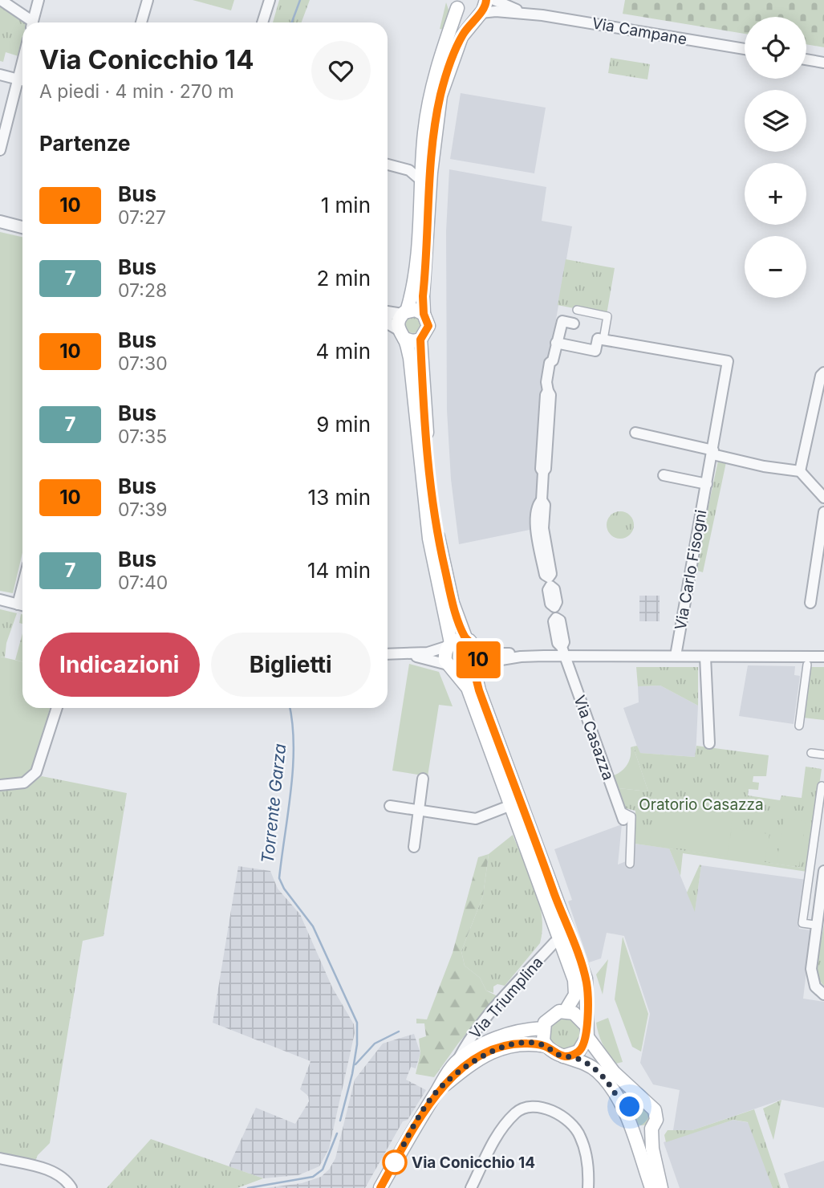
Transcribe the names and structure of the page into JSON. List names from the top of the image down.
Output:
{
  "streets": {
    "main road": ["Via Triumplina"],
    "street": ["Via Campane", "Via Carlo Fisogni", "Via Casazza"]
  },
  "water": ["Torrente Garza"],
  "parks": ["Oratorio Casazza"],
  "places": ["Via Conicchio 14"],
  "lines": ["bus line 10"],
  "page": {
    "on_map": "10",
    "map_buttons": ["+", "−"],
    "heading": [
      ["Via Conicchio 14", "A piedi · 4 min · 270 m"],
      "Partenze"
    ],
    "list": [
      {
        "mark": "10",
        "name": "Bus",
        "note": "07:27",
        "value": "1 min"
      },
      {
        "mark": "7",
        "name": "Bus",
        "note": "07:28",
        "value": "2 min"
      },
      {
        "mark": "10",
        "name": "Bus",
        "note": "07:30",
        "value": "4 min"
      },
      {
        "mark": "7",
        "name": "Bus",
        "note": "07:35",
        "value": "9 min"
      },
      {
        "mark": "10",
        "name": "Bus",
        "note": "07:39",
        "value": "13 min"
      },
      {
        "mark": "7",
        "name": "Bus",
        "note": "07:40",
        "value": "14 min"
      }
    ],
    "buttons": ["Indicazioni", "Biglietti"]
  }
}
